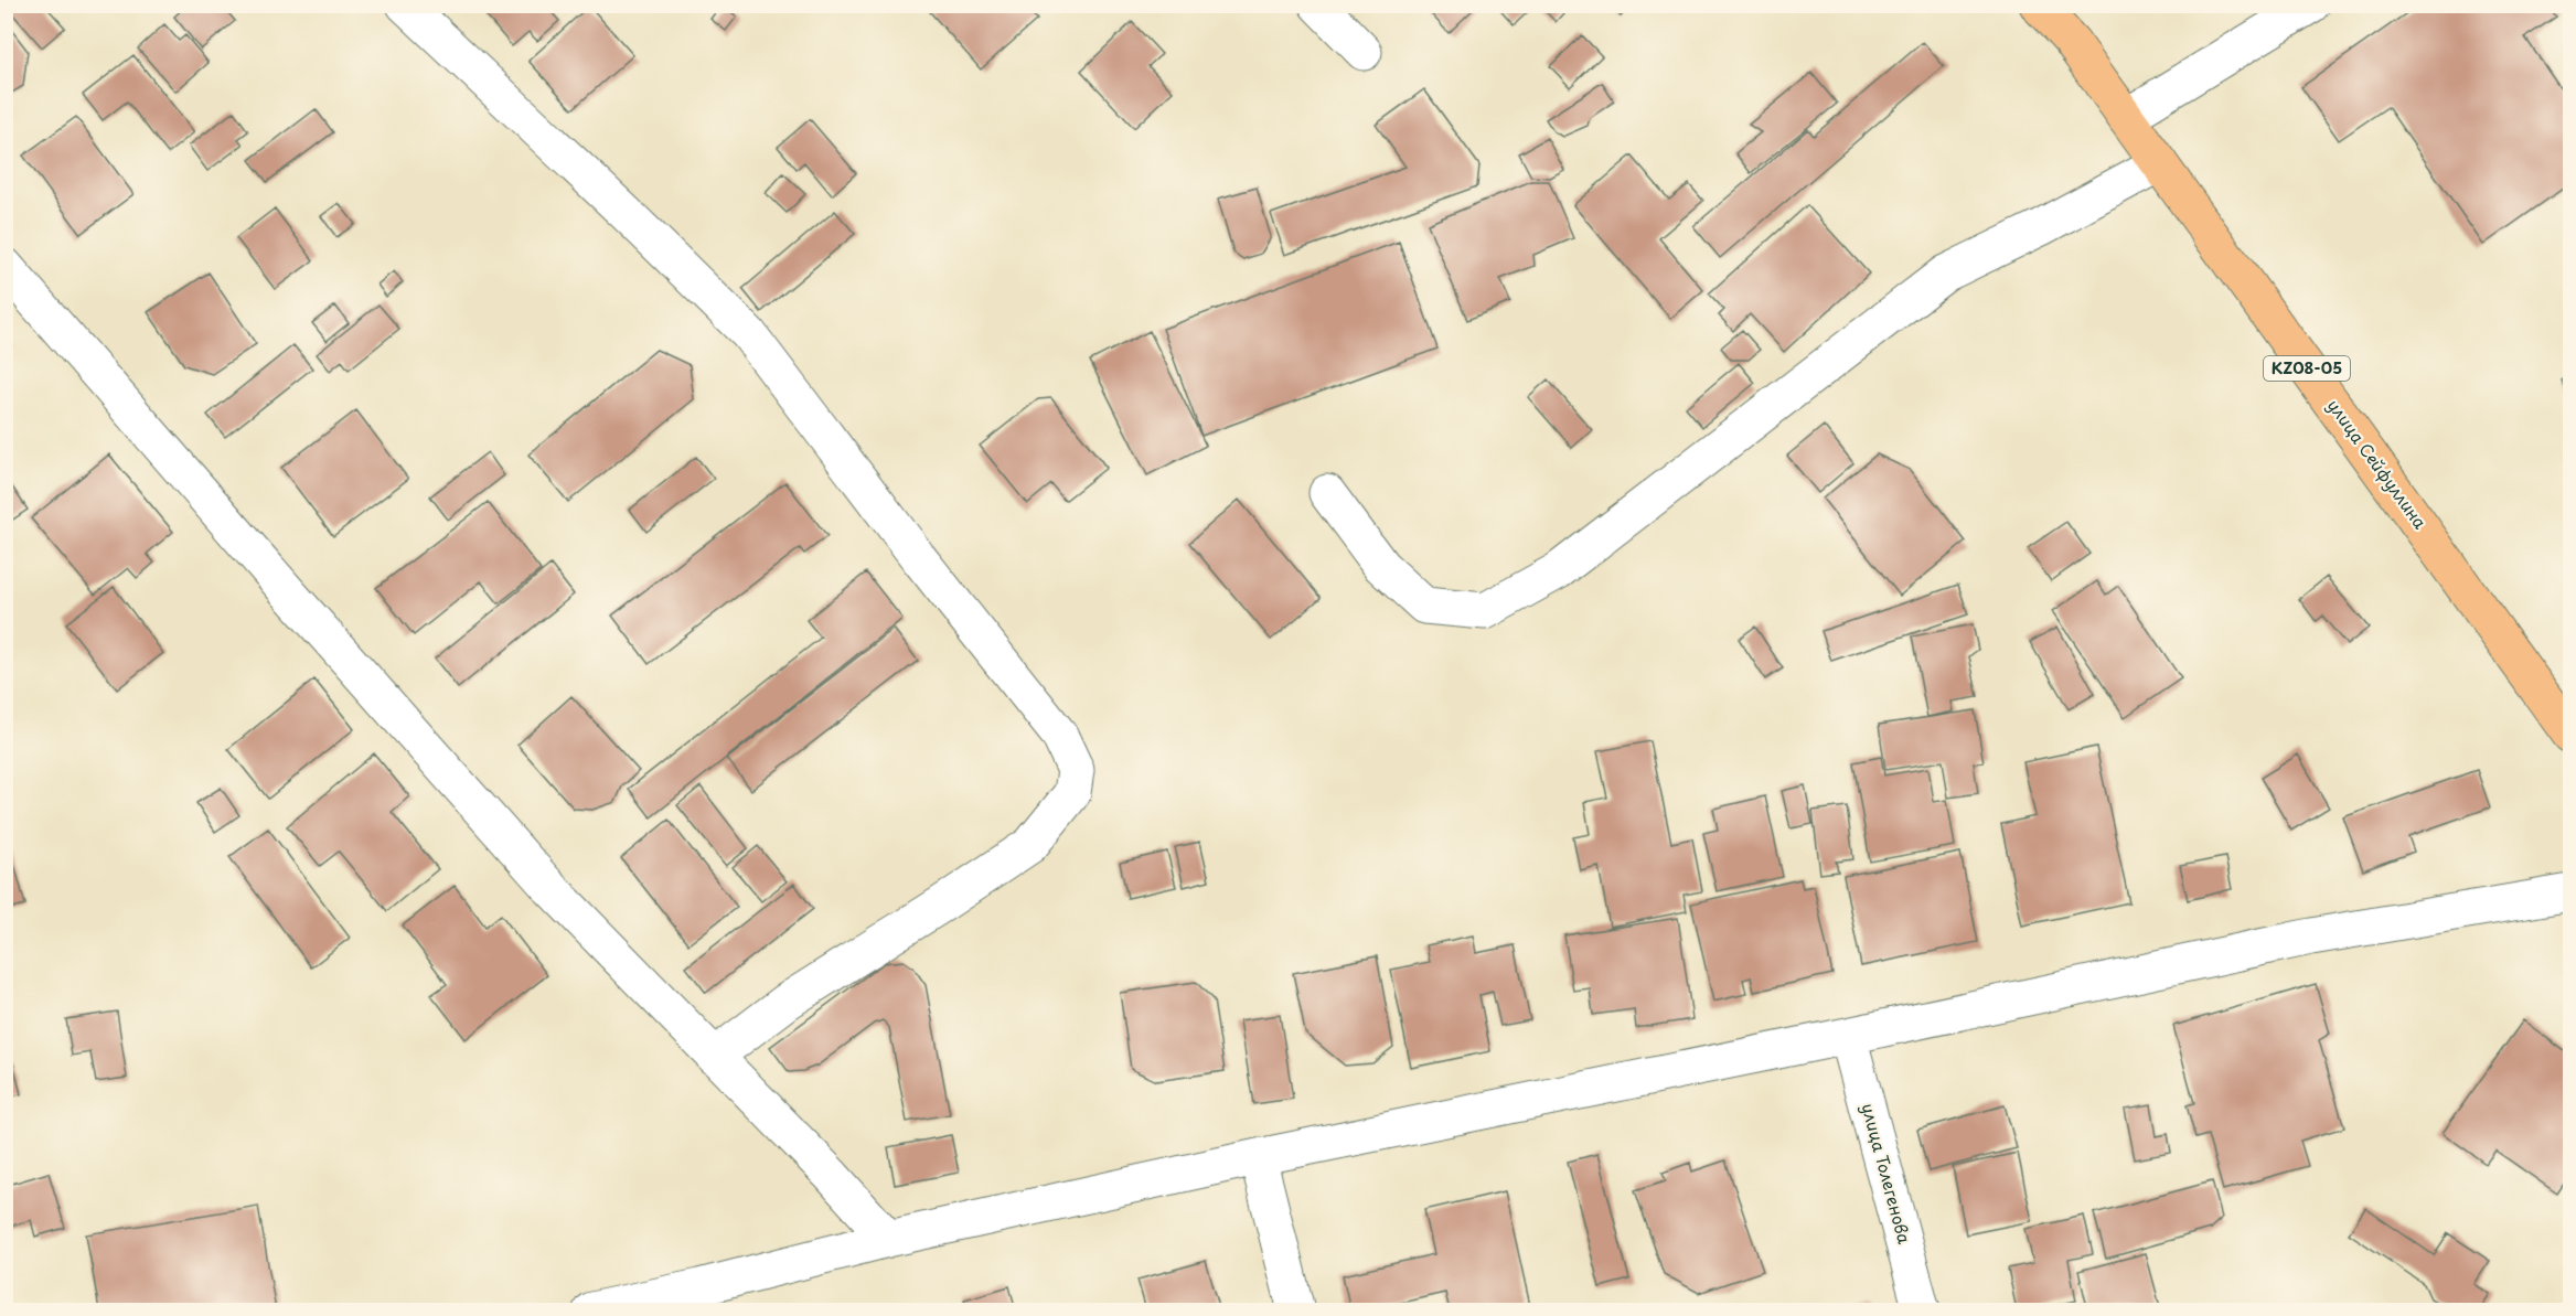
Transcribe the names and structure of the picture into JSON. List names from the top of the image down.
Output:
{
  "streets": {
    "main road": ["KZ08-05", "улица Сейфуллина"],
    "street": ["улица Толегенова"]
  }
}
